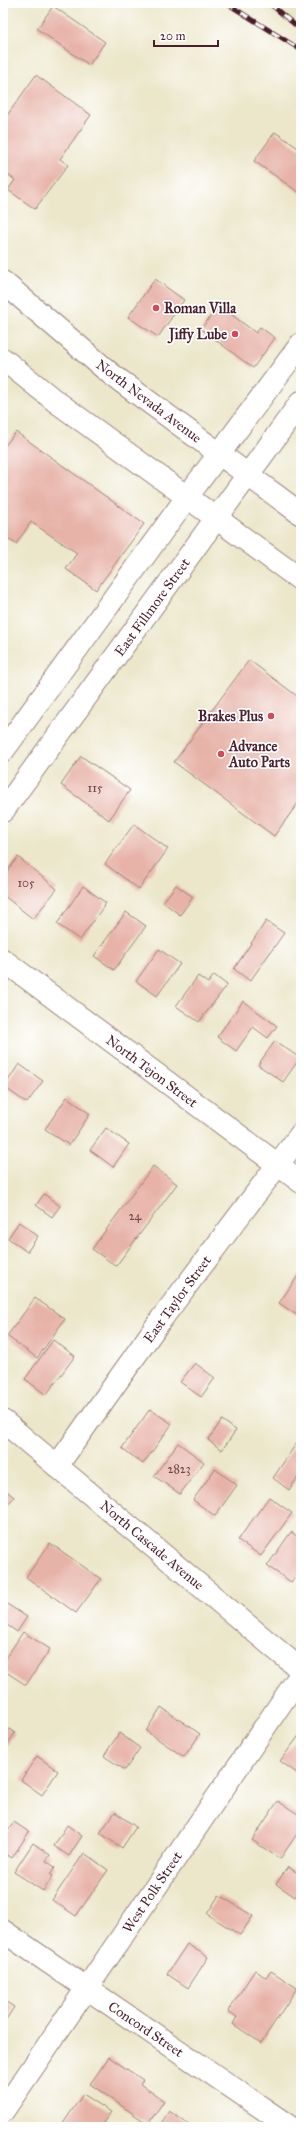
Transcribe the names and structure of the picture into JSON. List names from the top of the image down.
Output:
{
  "streets": {
    "main road": [
      "North Nevada Avenue",
      "East Fillmore Street",
      "North Tejon Street",
      "East Taylor Street",
      "North Cascade Avenue",
      "West Polk Street",
      "Concord Street"
    ]
  },
  "crossings": [
    ["North Nevada Avenue", "East Fillmore Street"],
    ["North Tejon Street", "East Taylor Street"],
    ["East Taylor Street", "North Cascade Avenue"],
    ["West Polk Street", "Concord Street"]
  ],
  "places": [
    "Roman Villa",
    "Jiffy Lube",
    "Brakes Plus",
    "Advance Auto Parts"
  ],
  "house_numbers": [
    "115",
    "105",
    "24",
    "2823"
  ],
  "scale_bar": "20 m"
}
